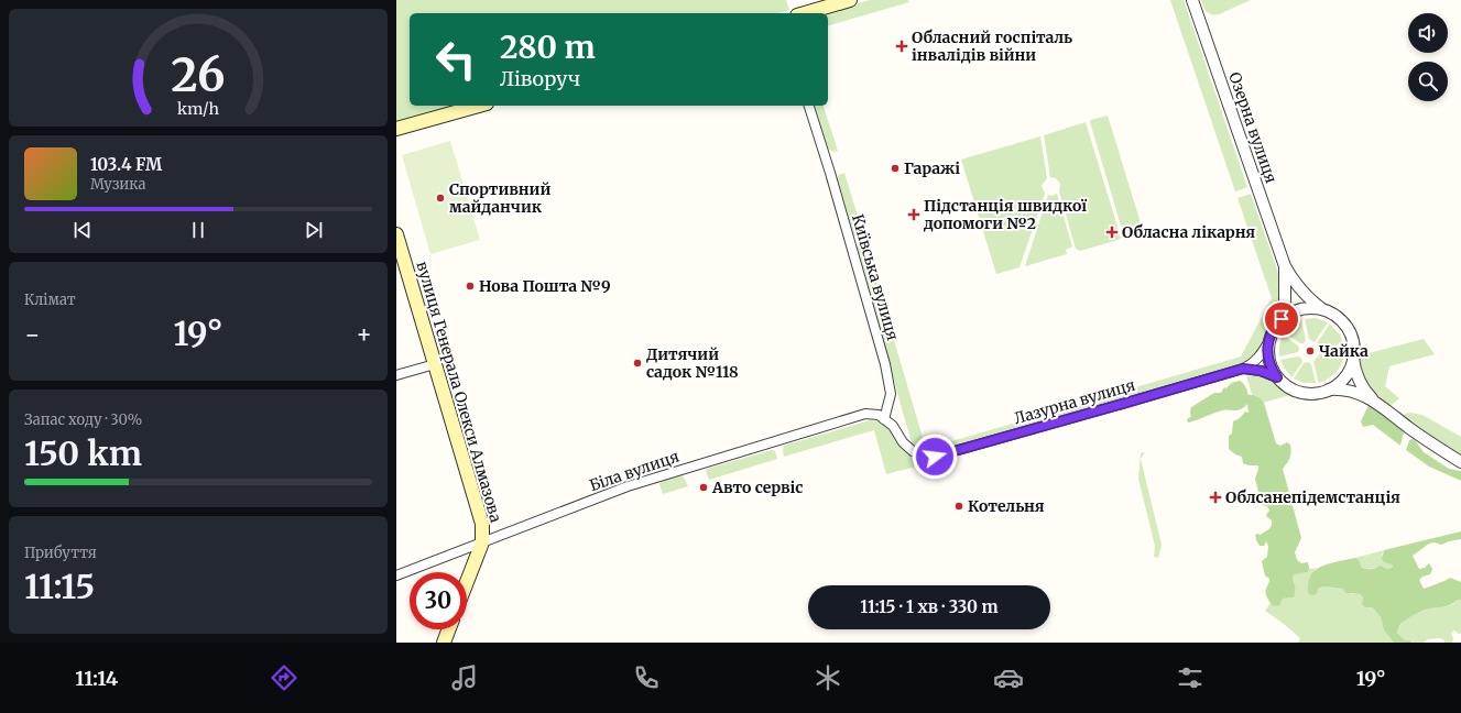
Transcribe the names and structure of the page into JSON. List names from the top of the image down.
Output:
{
  "streets": {
    "main road": ["вулиця Генерала Олекси Алмазова"],
    "street": [
      "Озерна вулиця",
      "Київська вулиця",
      "Лазурна вулиця",
      "Біла вулиця"
    ]
  },
  "crossings": [
    ["Озерна вулиця", "Лазурна вулиця"],
    ["Київська вулиця", "Лазурна вулиця"],
    ["Київська вулиця", "Біла вулиця"],
    ["вулиця Генерала Олекси Алмазова", "Біла вулиця"],
    ["Лазурна вулиця", "Біла вулиця"]
  ],
  "places": {
    "health": [
      "Обласний госпіталь інвалідів війни",
      "Підстанція швидкої допомоги №2",
      "Обласна лікарня",
      "Облсанепідемстанція"
    ],
    "other": [
      "Гаражі",
      "Спортивний майданчик",
      "Нова Пошта №9",
      "Чайка",
      "Дитячий садок №118",
      "Авто сервіс",
      "Котельня"
    ]
  },
  "page": {
    "turn": ["280 m", "Ліворуч"],
    "song": ["103.4 FM", "Музика"],
    "tile": [
      "Клімат",
      ["Запас ходу · 30%", "150 km"],
      ["Прибуття", "11:15"]
    ],
    "heat": ["−", "19°", "+"],
    "limit": "30",
    "trip": "11:15 · 1 хв · 330 m",
    "tabs": ["11:14", "19°"],
    "gauge": ["26", "km/h"]
  }
}
